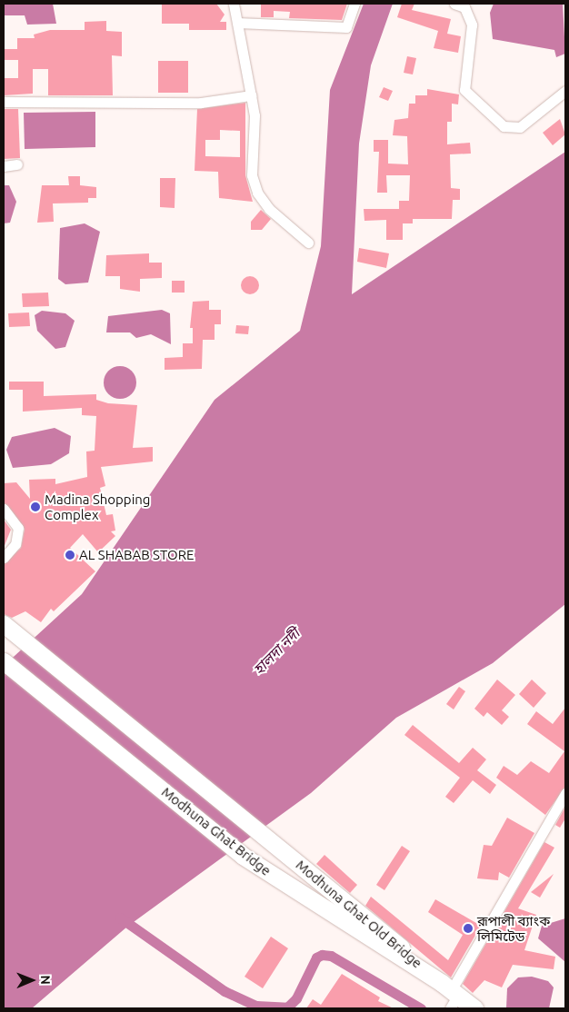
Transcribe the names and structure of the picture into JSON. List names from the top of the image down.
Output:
{
  "streets": {
    "main road": ["Modhuna Ghat Bridge", "Modhuna Ghat Old Bridge"]
  },
  "crossings": [
    ["Modhuna Ghat Bridge", "Modhuna Ghat Old Bridge"]
  ],
  "water": ["হালদা নদী"],
  "places": ["Madina Shopping Complex", "AL SHABAB STORE", "রূপালী ব্যাংক লিমিটেড"],
  "north": "right"
}
